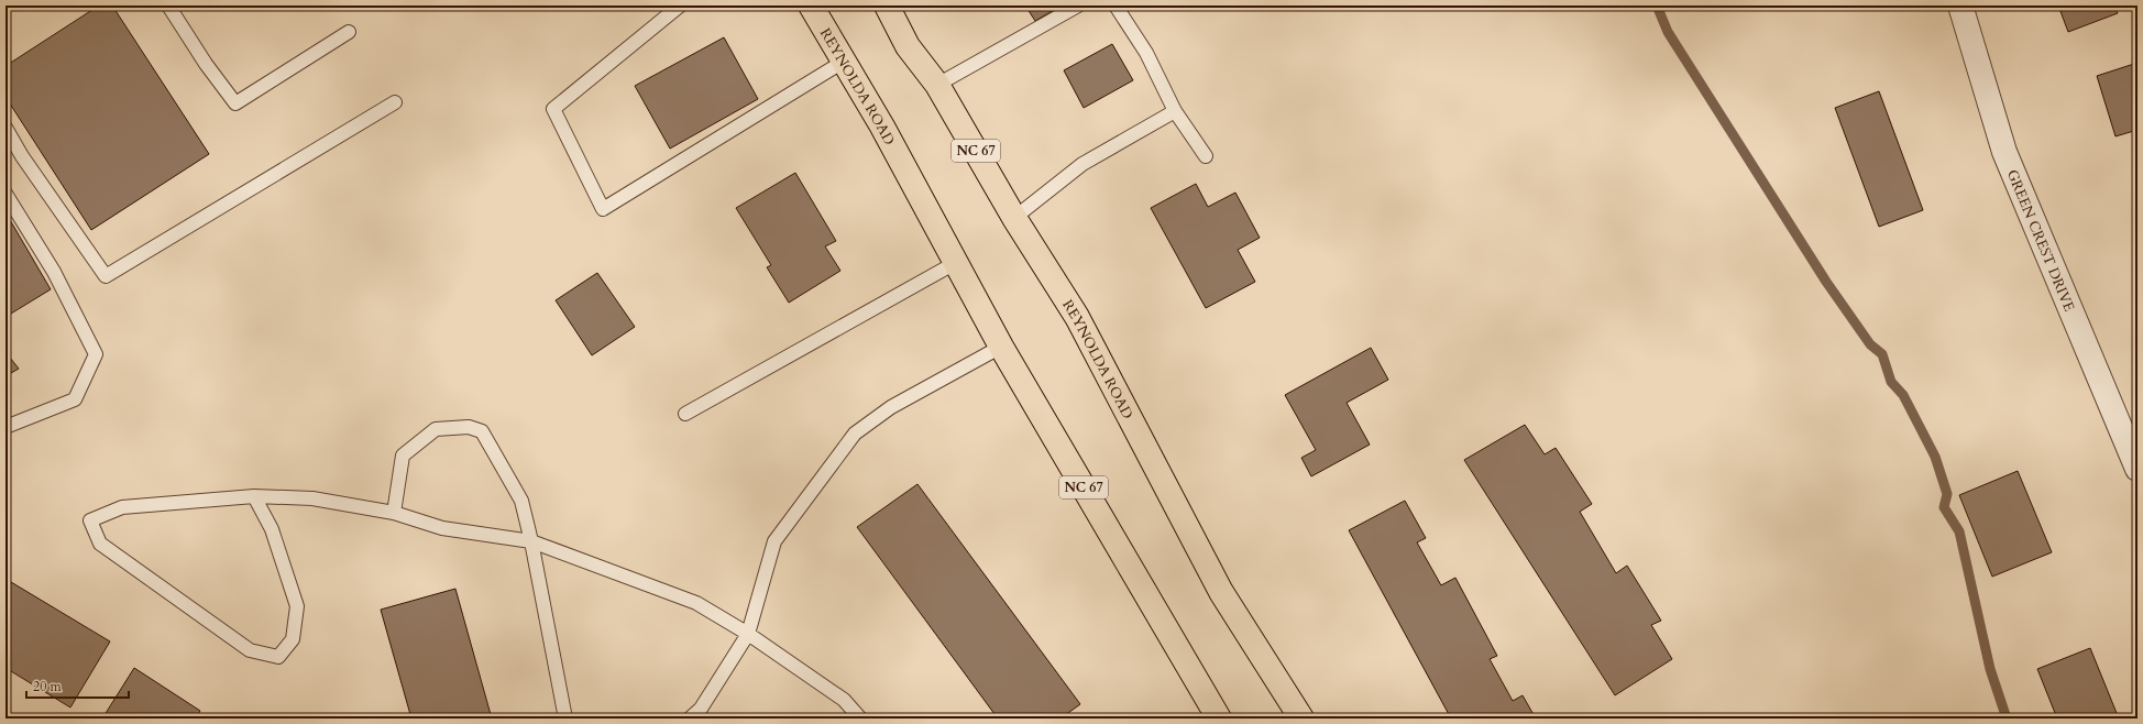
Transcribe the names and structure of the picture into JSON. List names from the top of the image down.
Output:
{
  "streets": {
    "main road": ["REYNOLDA ROAD", "NC 67"],
    "street": ["GREEN CREST DRIVE"]
  },
  "scale_bar": "20 m"
}
